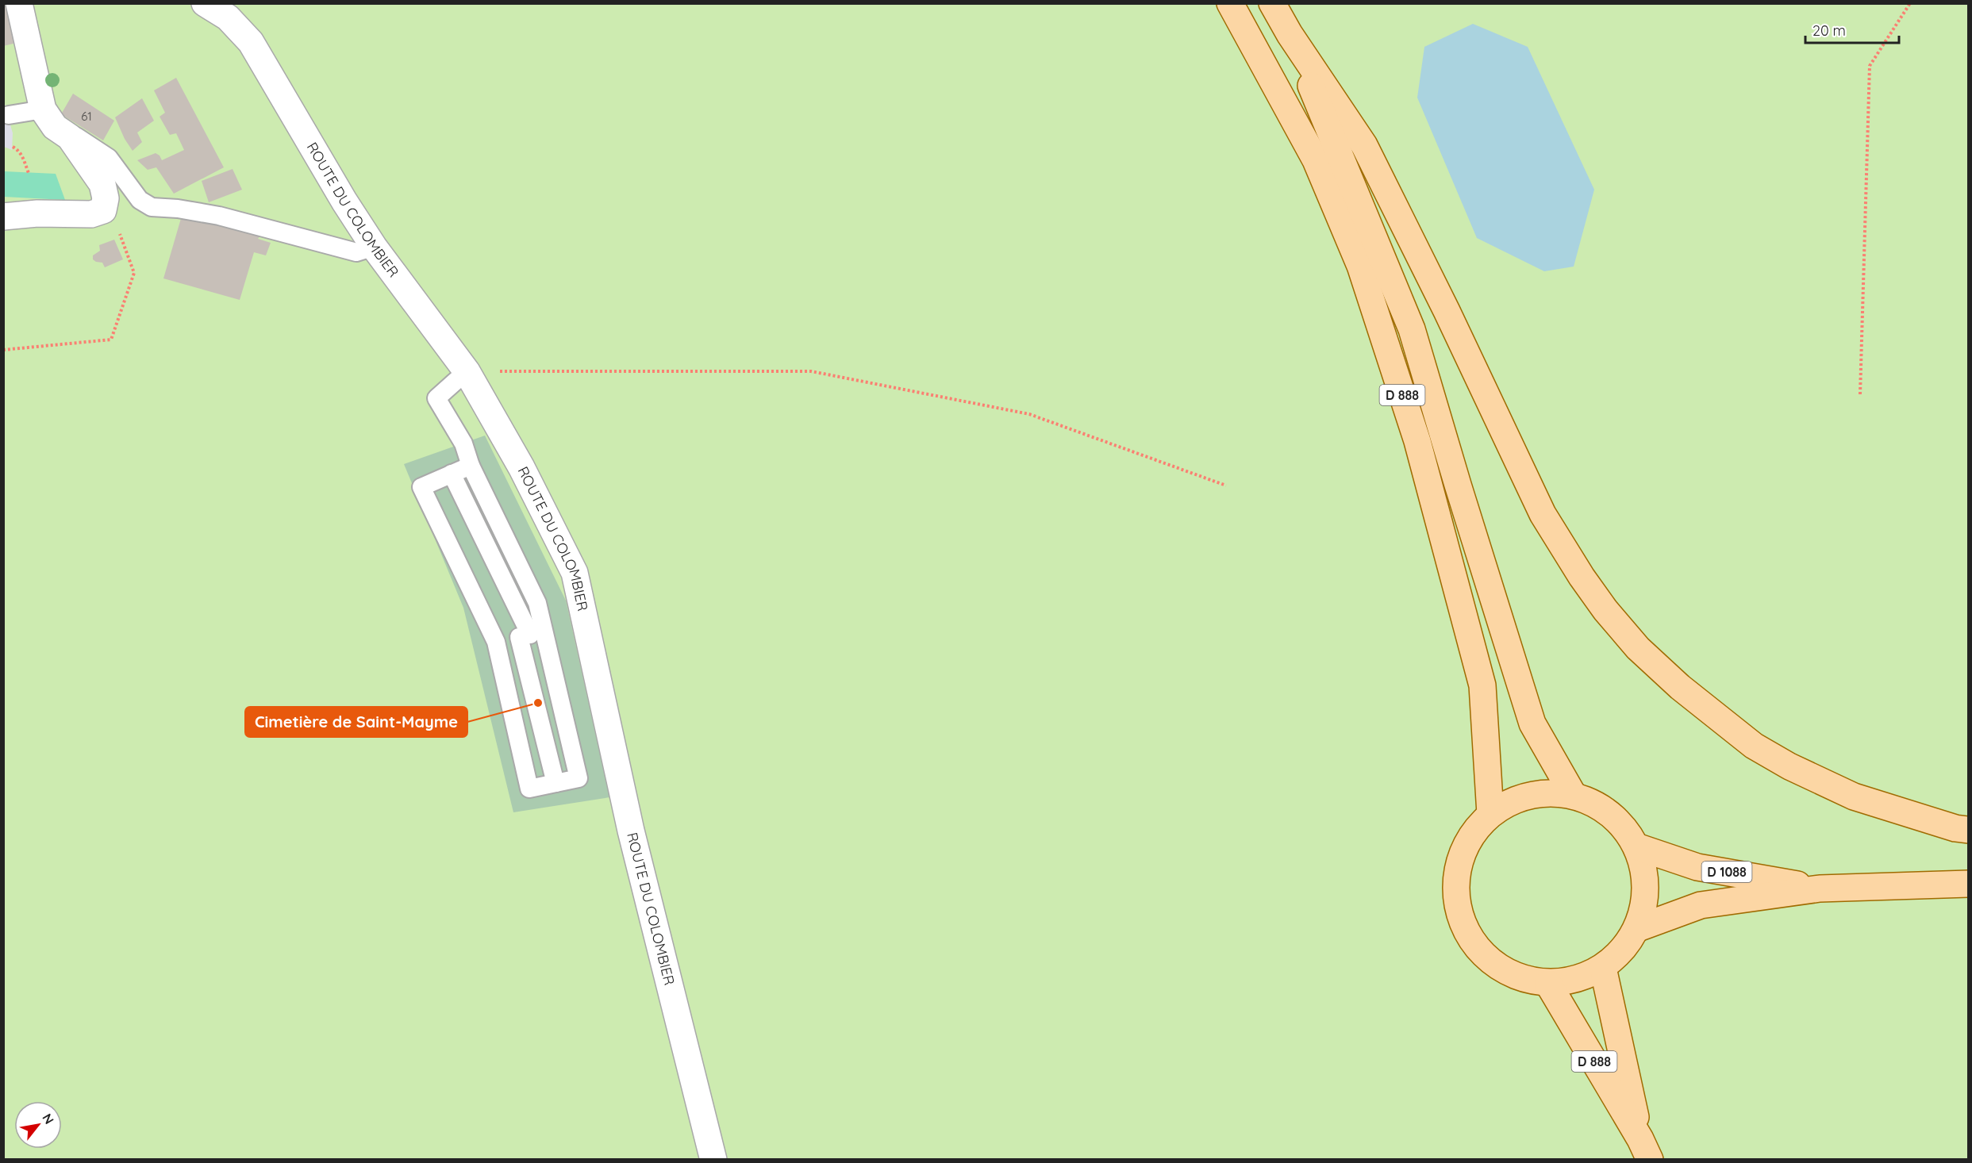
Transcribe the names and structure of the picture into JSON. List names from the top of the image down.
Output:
{
  "streets": {
    "main road": ["D 888", "D 1088"],
    "street": ["ROUTE DU COLOMBIER"]
  },
  "places": ["Cimetière de Saint-Mayme"],
  "house_numbers": ["61"],
  "scale_bar": "20 m",
  "north": "top right"
}
